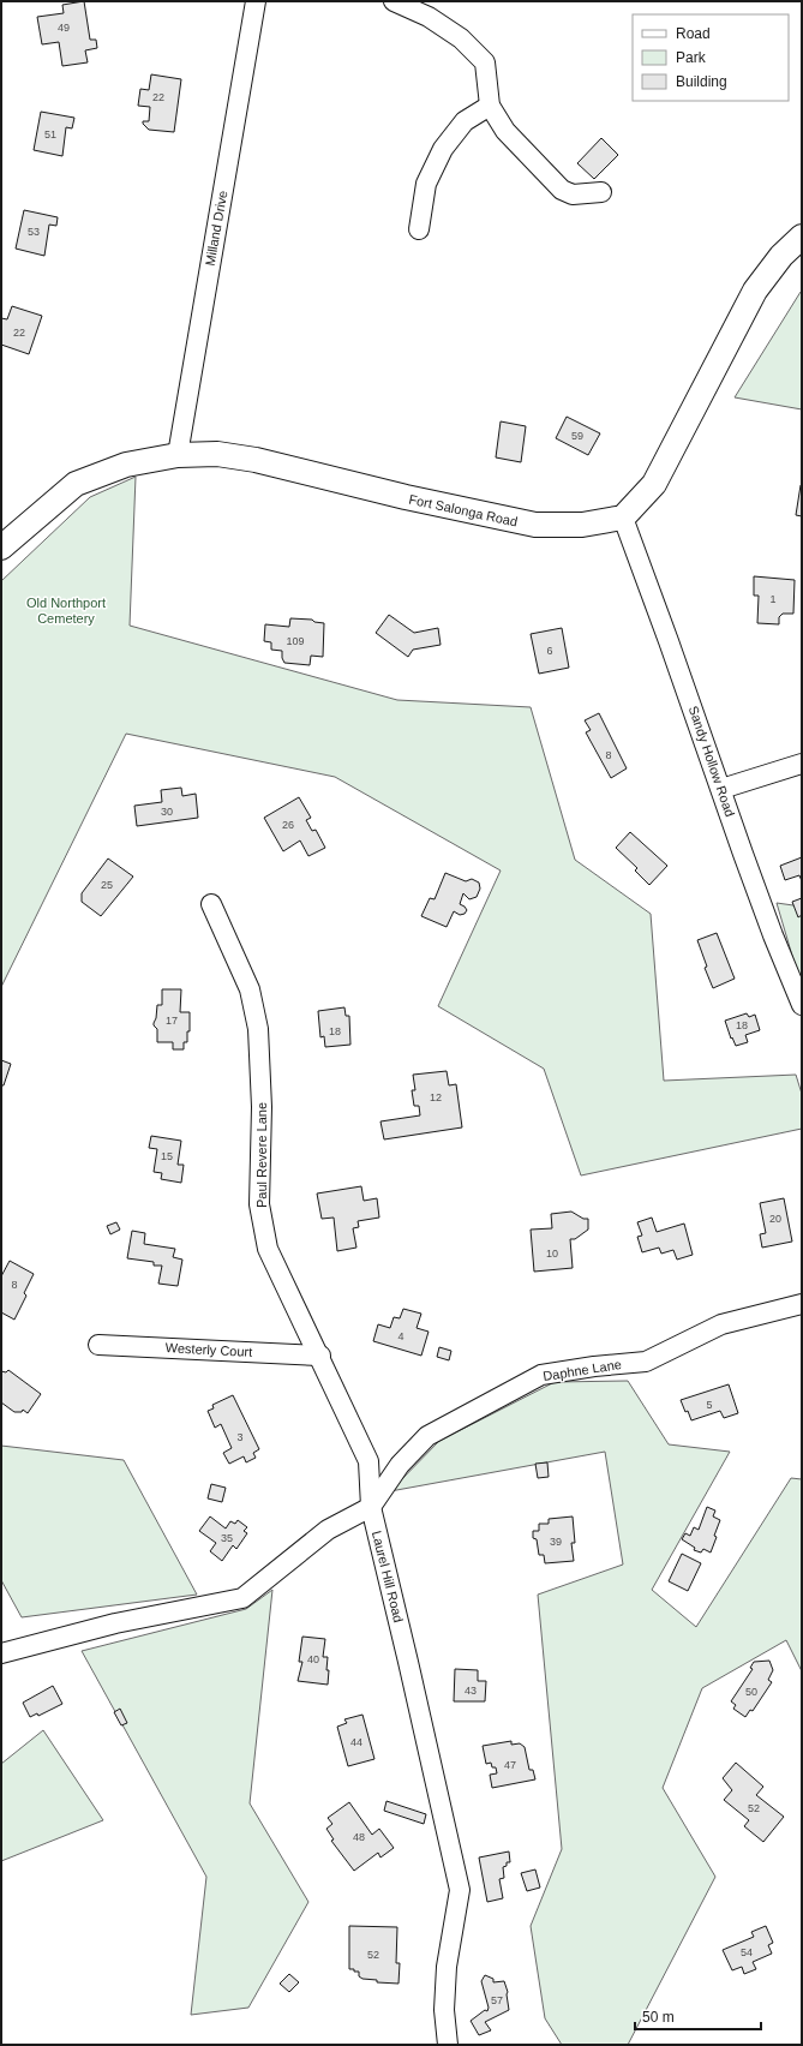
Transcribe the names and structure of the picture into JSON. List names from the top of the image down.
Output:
{
  "streets": {
    "main road": ["Fort Salonga Road"],
    "street": [
      "Milland Drive",
      "Sandy Hollow Road",
      "Paul Revere Lane",
      "Westerly Court",
      "Daphne Lane",
      "Laurel Hill Road"
    ]
  },
  "crossings": [
    ["Milland Drive", "Fort Salonga Road"],
    ["Fort Salonga Road", "Sandy Hollow Road"],
    ["Paul Revere Lane", "Westerly Court"],
    ["Paul Revere Lane", "Daphne Lane"],
    ["Paul Revere Lane", "Laurel Hill Road"],
    ["Daphne Lane", "Laurel Hill Road"]
  ],
  "parks": ["Old Northport Cemetery"],
  "house_numbers": [
    "49",
    "22",
    "51",
    "53",
    "22",
    "59",
    "1",
    "109",
    "6",
    "8",
    "30",
    "26",
    "25",
    "17",
    "18",
    "18",
    "12",
    "15",
    "20",
    "10",
    "8",
    "4",
    "5",
    "3",
    "35",
    "39",
    "40",
    "43",
    "50",
    "44",
    "47",
    "52",
    "48",
    "54",
    "52",
    "57"
  ],
  "legend": ["Road", "Park", "Building"],
  "scale_bar": "50 m"
}
